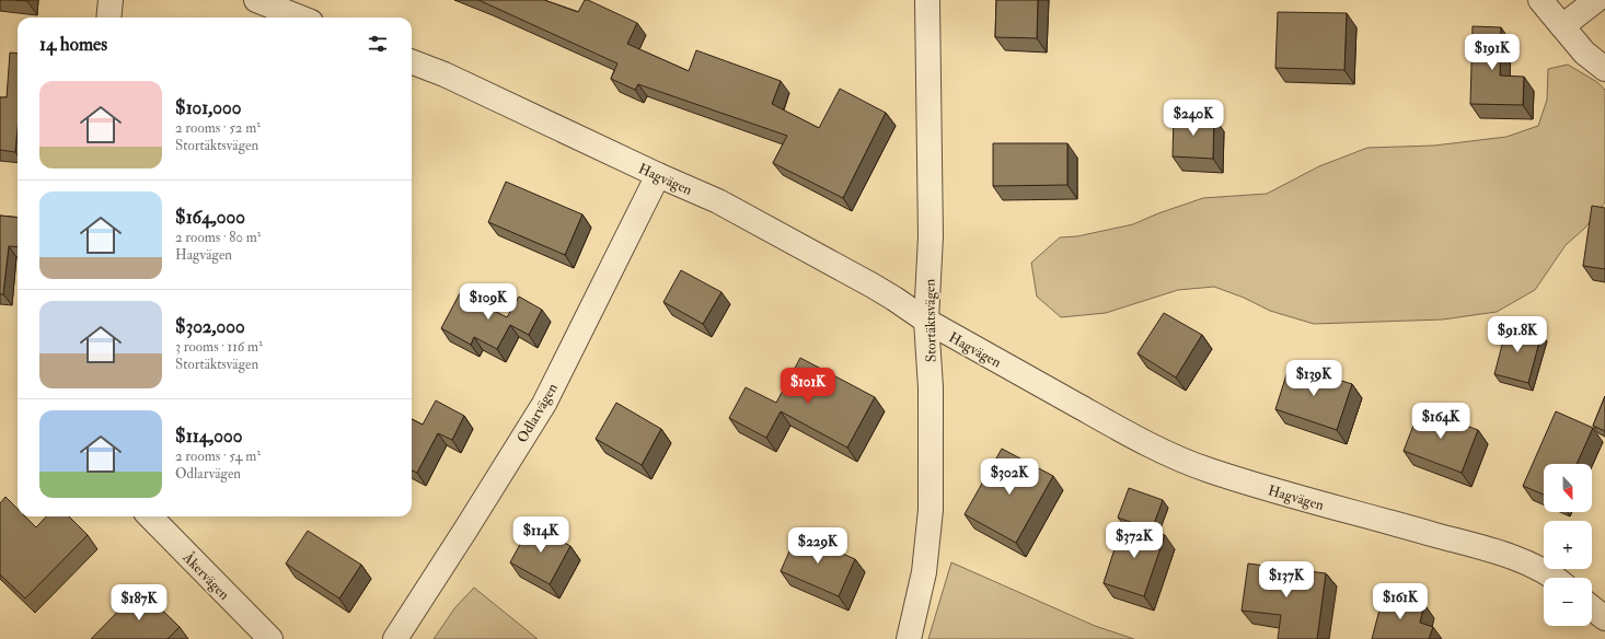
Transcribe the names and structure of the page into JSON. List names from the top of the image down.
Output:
{
  "streets": {
    "street": [
      "Hagvägen",
      "Stortäktsvägen",
      "Odlarvägen",
      "Åkervägen"
    ]
  },
  "crossings": [
    ["Hagvägen", "Stortäktsvägen"],
    ["Hagvägen", "Odlarvägen"]
  ],
  "north": "bottom",
  "page": {
    "heading": "14 homes",
    "price": [
      "$191K",
      "$240K",
      "$109K",
      "$91.8K",
      "$139K",
      "$101K",
      "$164K",
      "$302K",
      "$114K",
      "$372K",
      "$229K",
      "$137K",
      "$161K",
      "$187K"
    ],
    "list": [
      {
        "name": "$101,000",
        "note": "2 rooms · 52 m² · Stortäktsvägen"
      },
      {
        "name": "$164,000",
        "note": "2 rooms · 80 m² · Hagvägen"
      },
      {
        "name": "$302,000",
        "note": "3 rooms · 116 m² · Stortäktsvägen"
      },
      {
        "name": "$114,000",
        "note": "2 rooms · 54 m² · Odlarvägen"
      }
    ],
    "map_buttons": ["+", "−"]
  }
}
